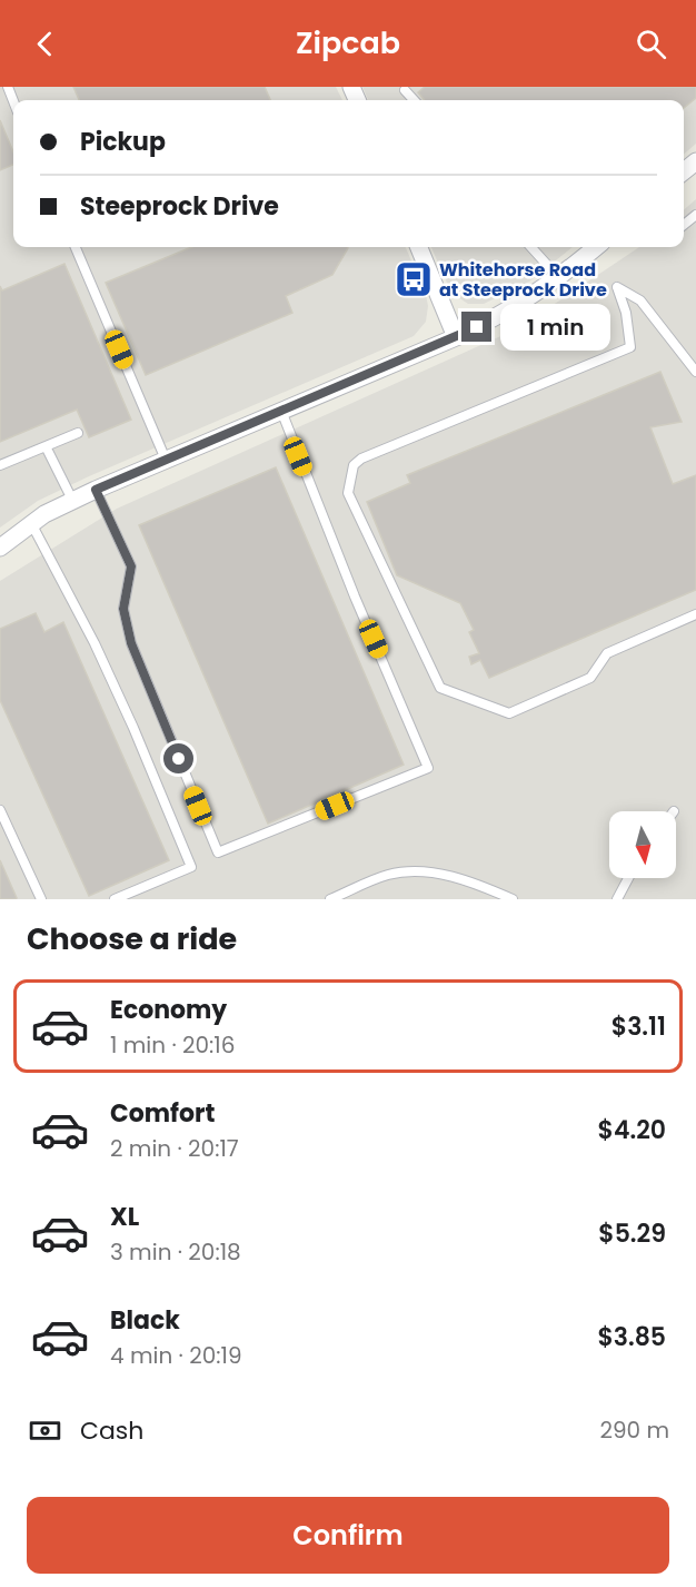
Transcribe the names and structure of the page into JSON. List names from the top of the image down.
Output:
{
  "places": {
    "bus stop": ["Whitehorse Road at Steeprock Drive"]
  },
  "north": "bottom",
  "page": {
    "header": "Zipcab",
    "banner": ["Pickup", "Steeprock Drive"],
    "bubble": "1 min",
    "heading": "Choose a ride",
    "list": [
      {
        "name": "Economy",
        "note": "1 min · 20:16",
        "value": "$3.11"
      },
      {
        "name": "Comfort",
        "note": "2 min · 20:17",
        "value": "$4.20"
      },
      {
        "name": "XL",
        "note": "3 min · 20:18",
        "value": "$5.29"
      },
      {
        "name": "Black",
        "note": "4 min · 20:19",
        "value": "$3.85"
      }
    ],
    "pay": ["Cash", "290 m"],
    "buttons": "Confirm"
  }
}
